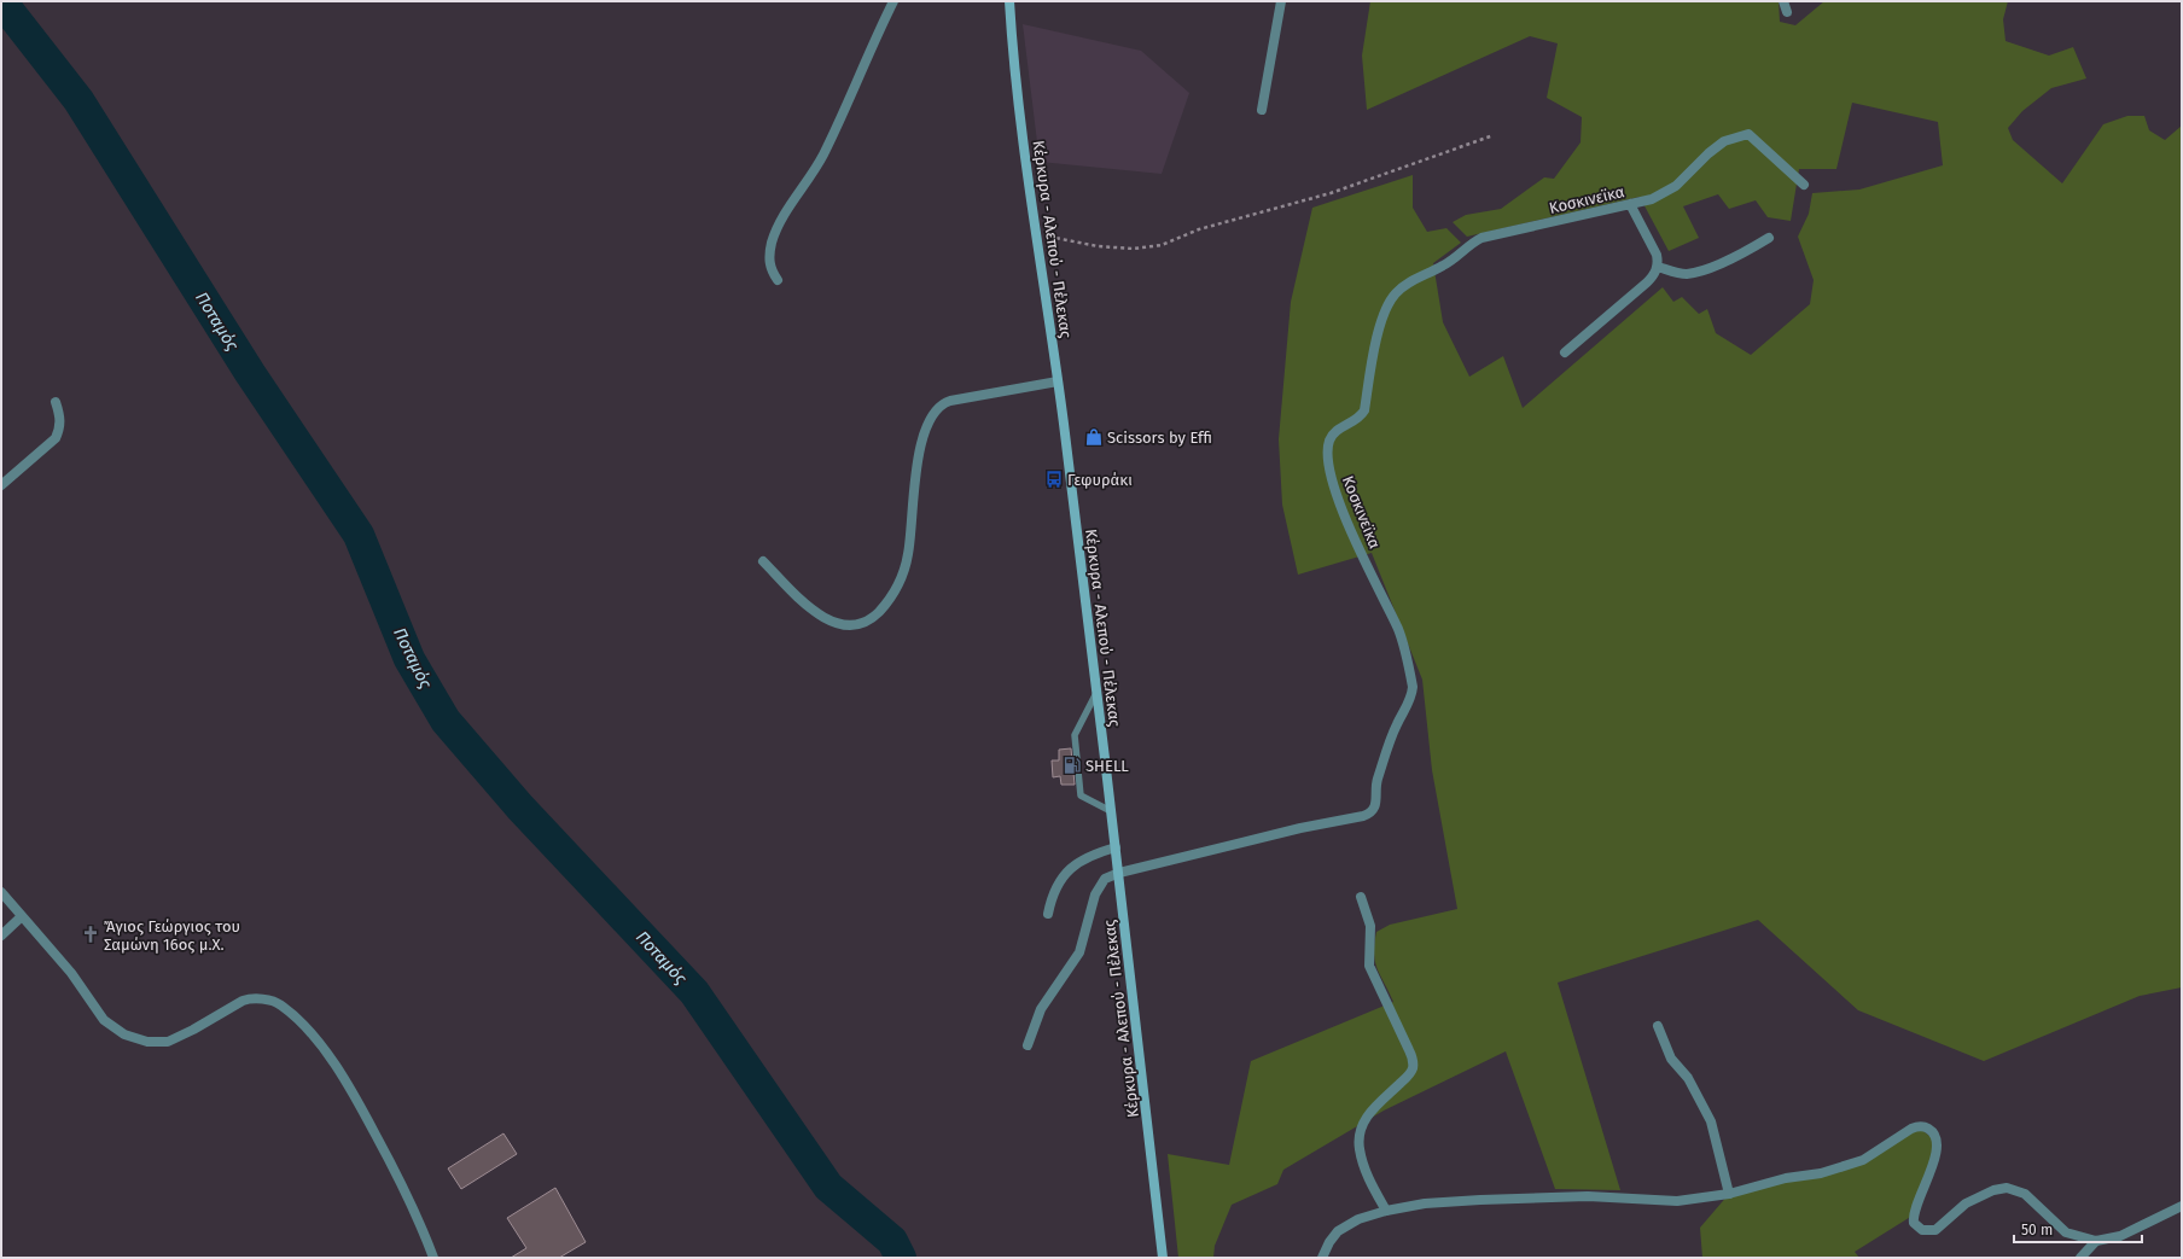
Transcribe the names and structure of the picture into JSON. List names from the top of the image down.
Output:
{
  "streets": {
    "main road": ["Κέρκυρα - Αλεπού - Πέλεκας"],
    "street": ["Κοσκινεϊκα"]
  },
  "crossings": [
    ["Κοσκινεϊκα", "Κέρκυρα - Αλεπού - Πέλεκας"]
  ],
  "water": ["Ποταμός"],
  "places": {
    "shop": ["Scissors by Effi"],
    "bus stop": ["Γεφυράκι"],
    "fuel station": ["SHELL"],
    "church": ["Ἄγιος Γεώργιος του Σαμώνη 16ος μ.Χ."]
  },
  "scale_bar": "50 m"
}
